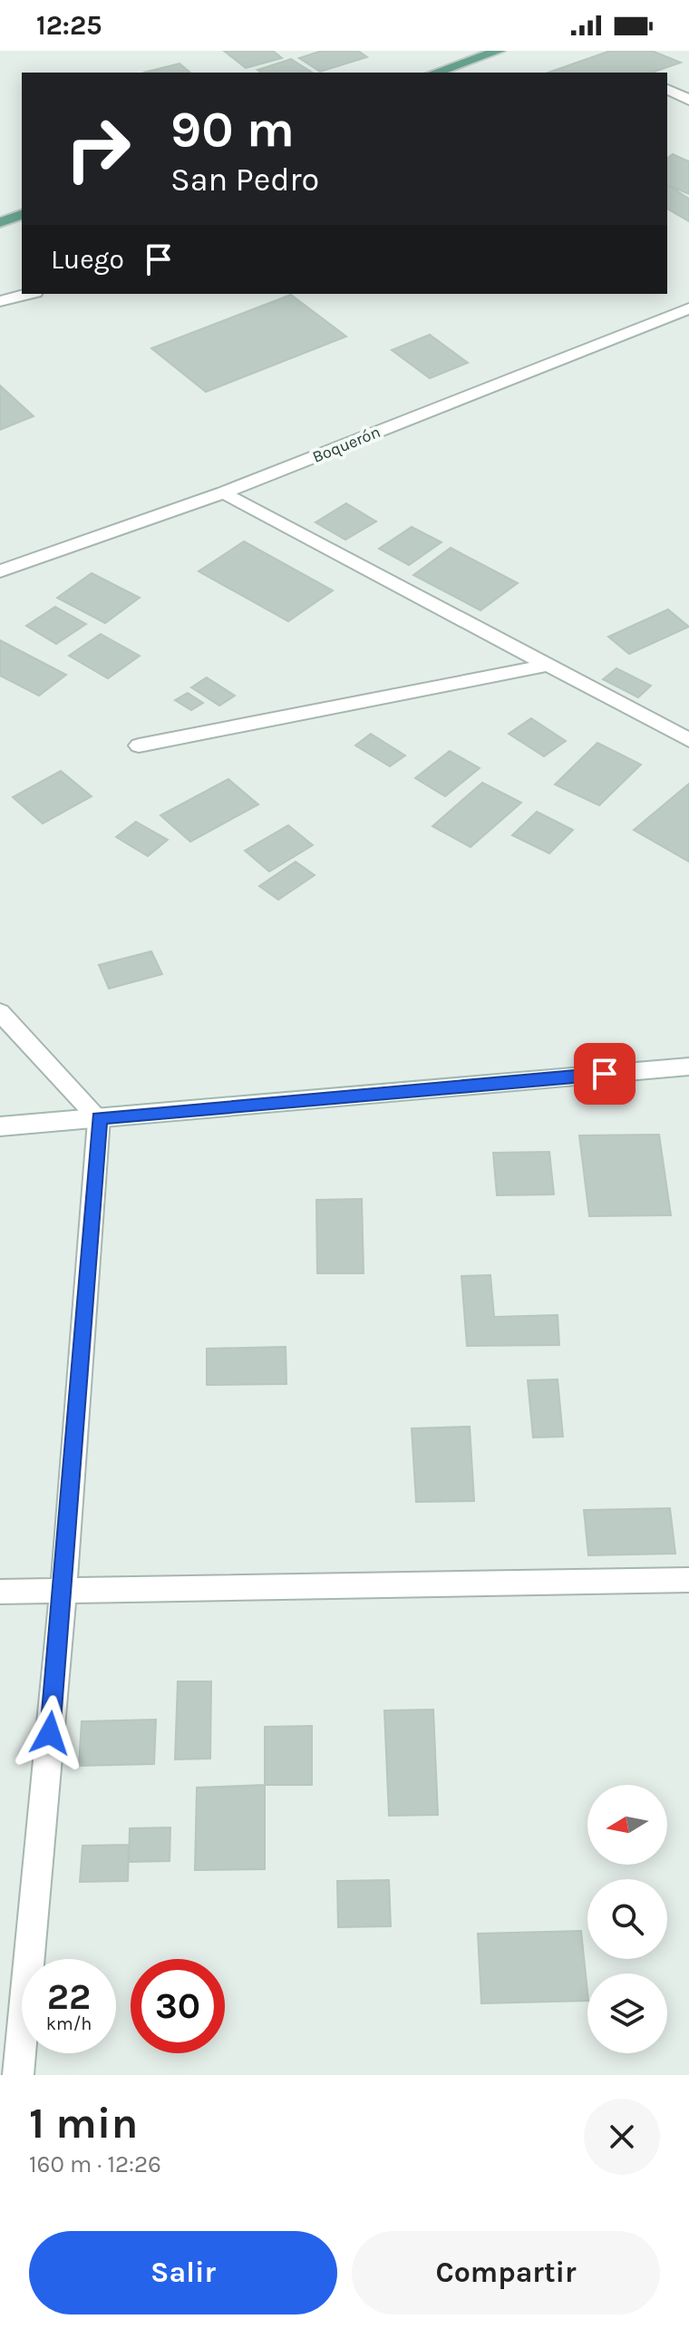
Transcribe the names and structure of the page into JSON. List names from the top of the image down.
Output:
{
  "streets": {
    "street": ["Boquerón"]
  },
  "north": "left",
  "page": {
    "status": "12:25",
    "turn": ["90 m", "San Pedro"],
    "then": "Luego",
    "speed": "22 km/h",
    "limit": "30",
    "heading": ["1 min", "160 m · 12:26"],
    "buttons": ["Salir", "Compartir"]
  }
}
